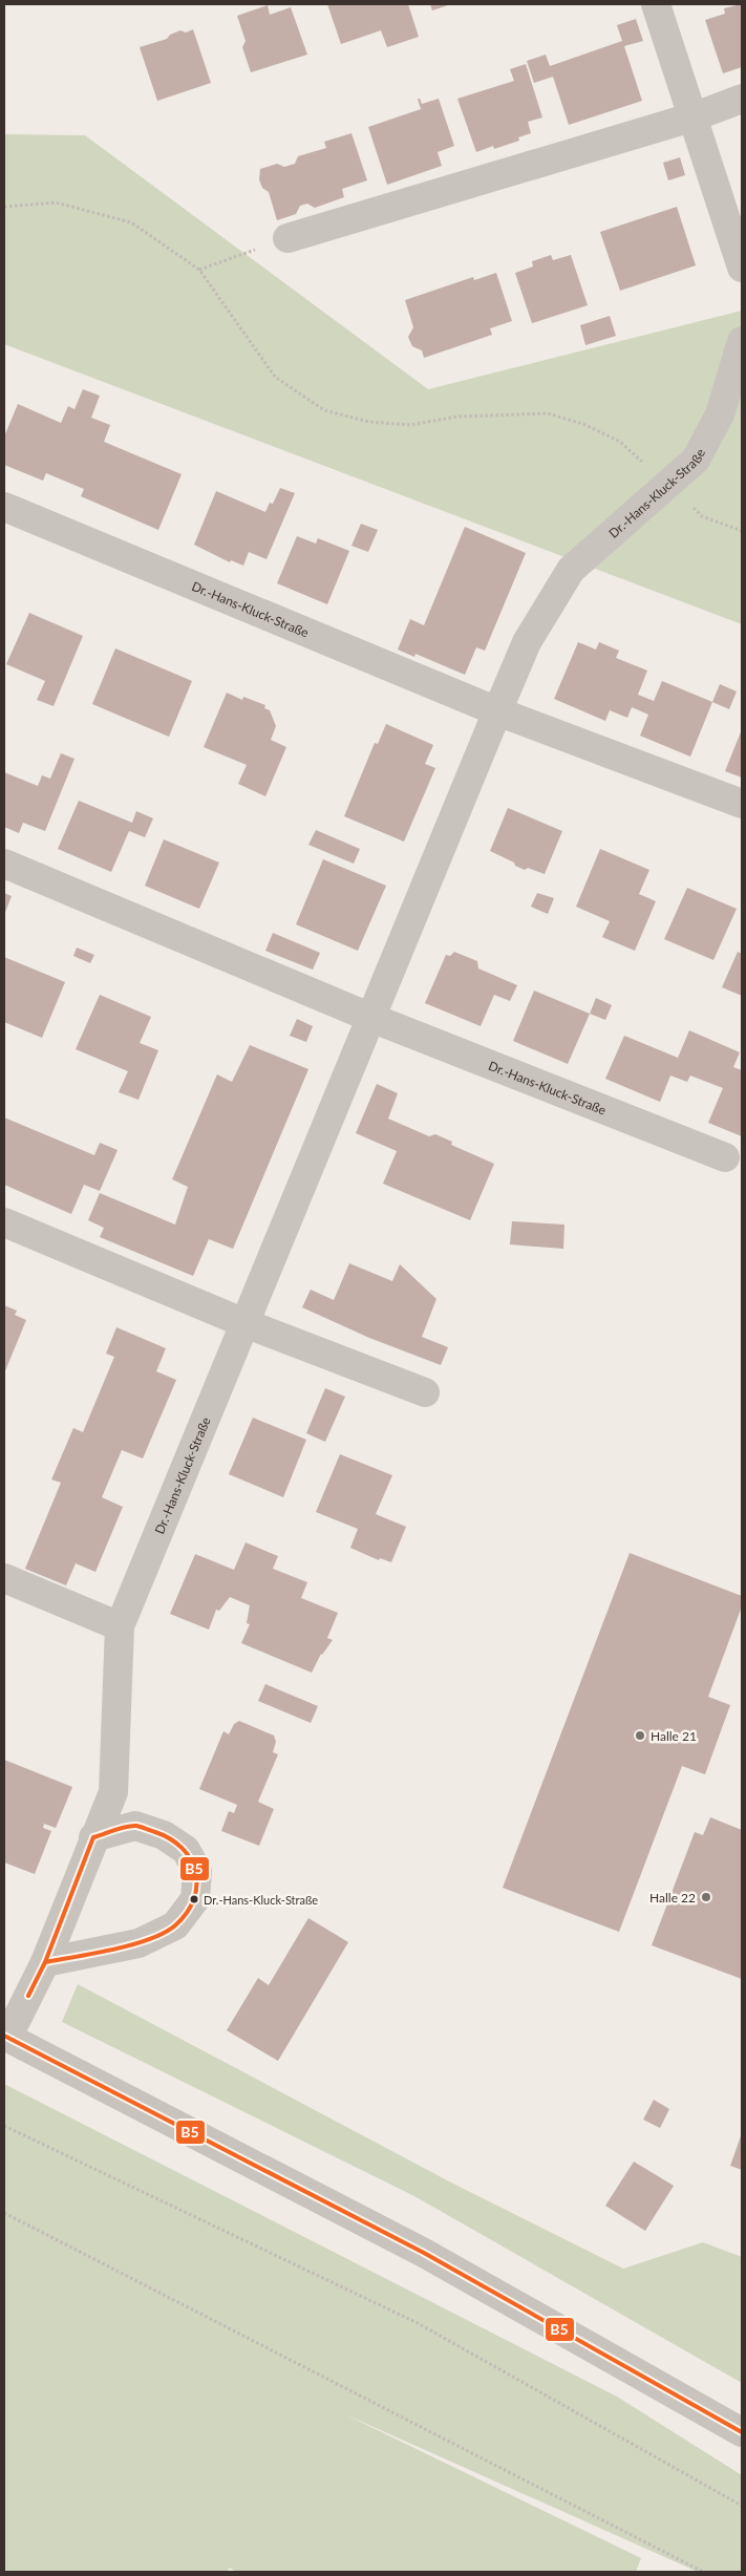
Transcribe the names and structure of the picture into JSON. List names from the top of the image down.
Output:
{
  "streets": {
    "street": ["Dr.-Hans-Kluck-Straße"]
  },
  "places": ["Halle 21", "Halle 22", "Dr.-Hans-Kluck-Straße"],
  "lines": ["transit line B5"]
}
